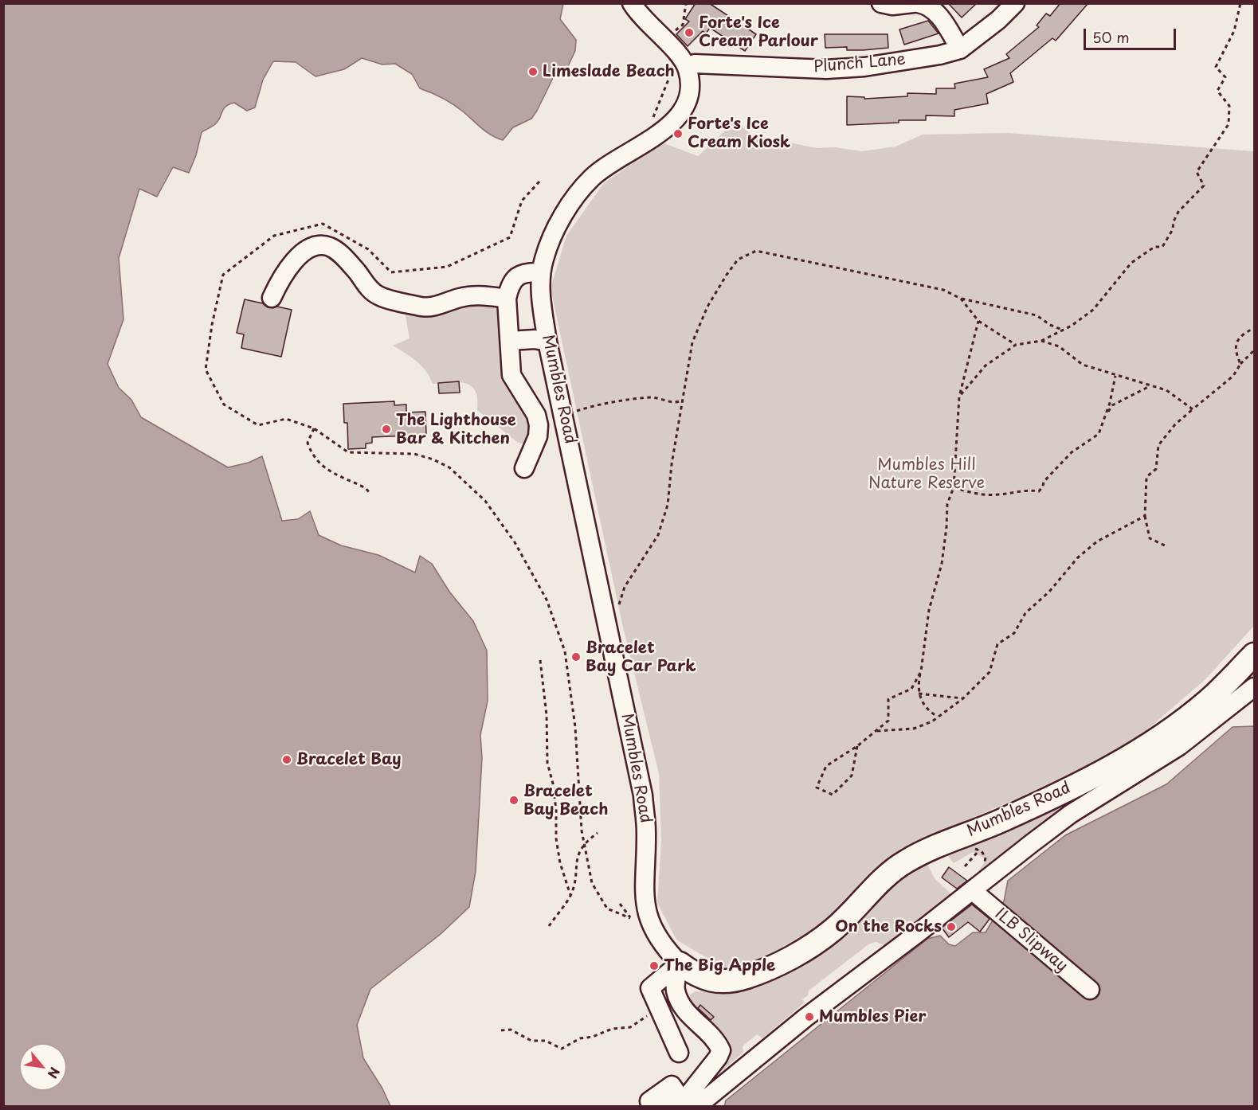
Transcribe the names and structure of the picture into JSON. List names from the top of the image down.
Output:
{
  "streets": {
    "main road": ["Mumbles Road"],
    "street": ["Plunch Lane", "ILB Slipway"]
  },
  "crossings": [
    ["Plunch Lane", "Mumbles Road"]
  ],
  "parks": ["Mumbles Hill Nature Reserve"],
  "places": [
    "Forte's Ice Cream Parlour",
    "Limeslade Beach",
    "Forte's Ice Cream Kiosk",
    "The Lighthouse Bar & Kitchen",
    "Bracelet Bay Car Park",
    "Bracelet Bay",
    "Bracelet Bay Beach",
    "On the Rocks",
    "The Big Apple",
    "Mumbles Pier"
  ],
  "scale_bar": "50 m",
  "north": "bottom right"
}
